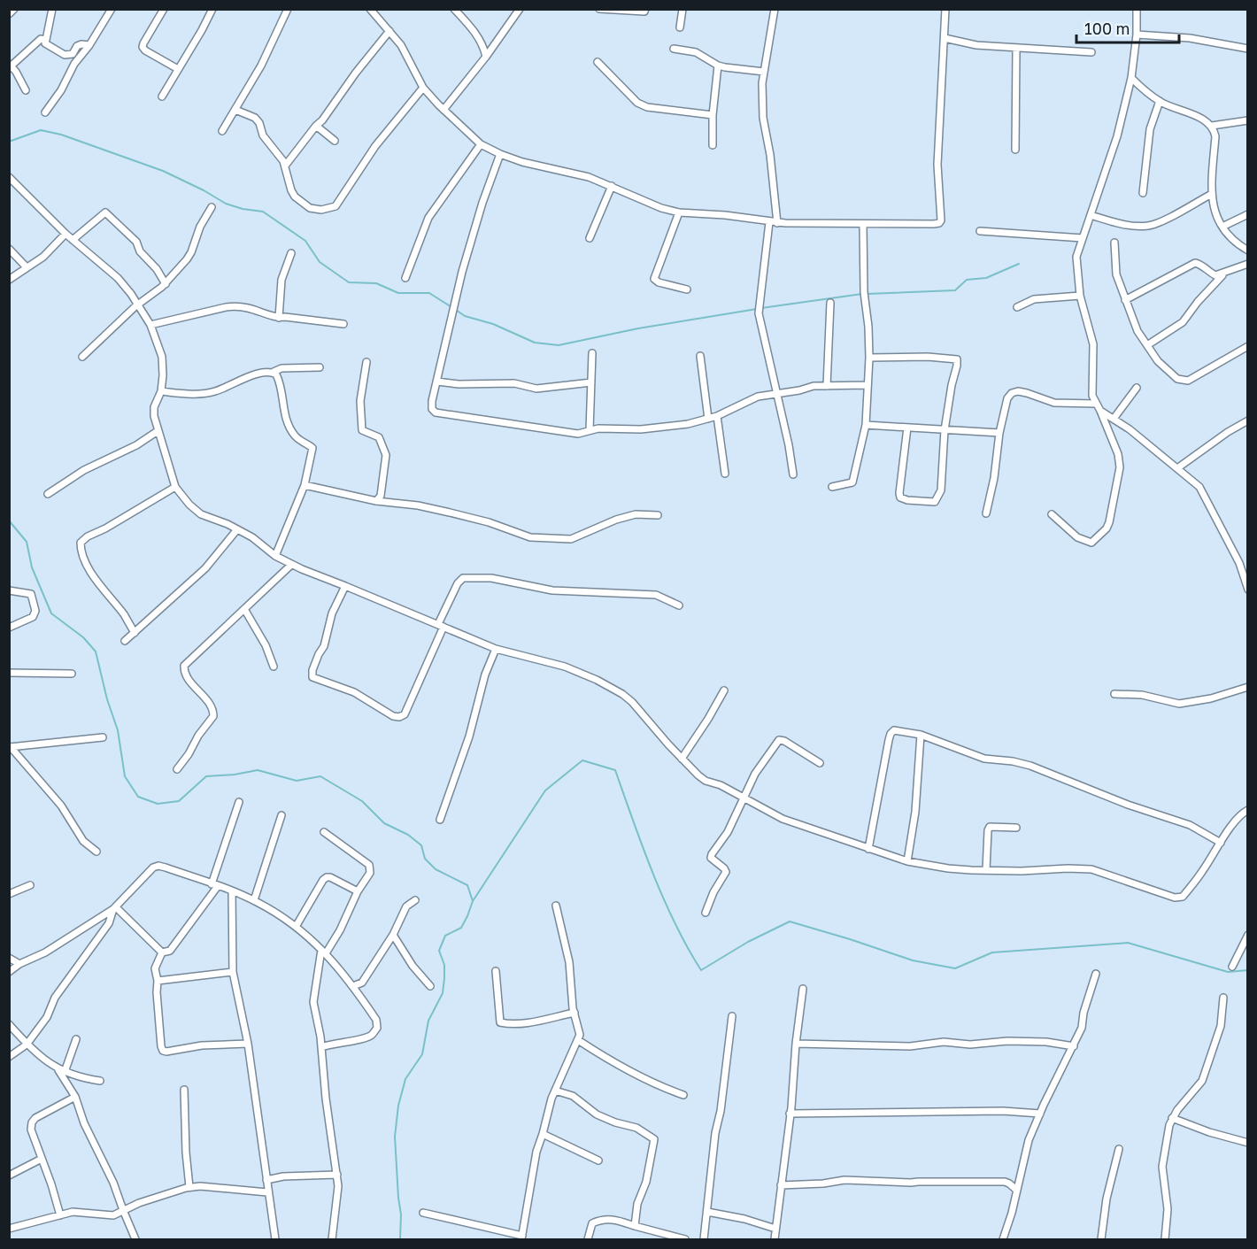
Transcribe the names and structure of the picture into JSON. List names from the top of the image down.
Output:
{
  "scale_bar": "100 m"
}
